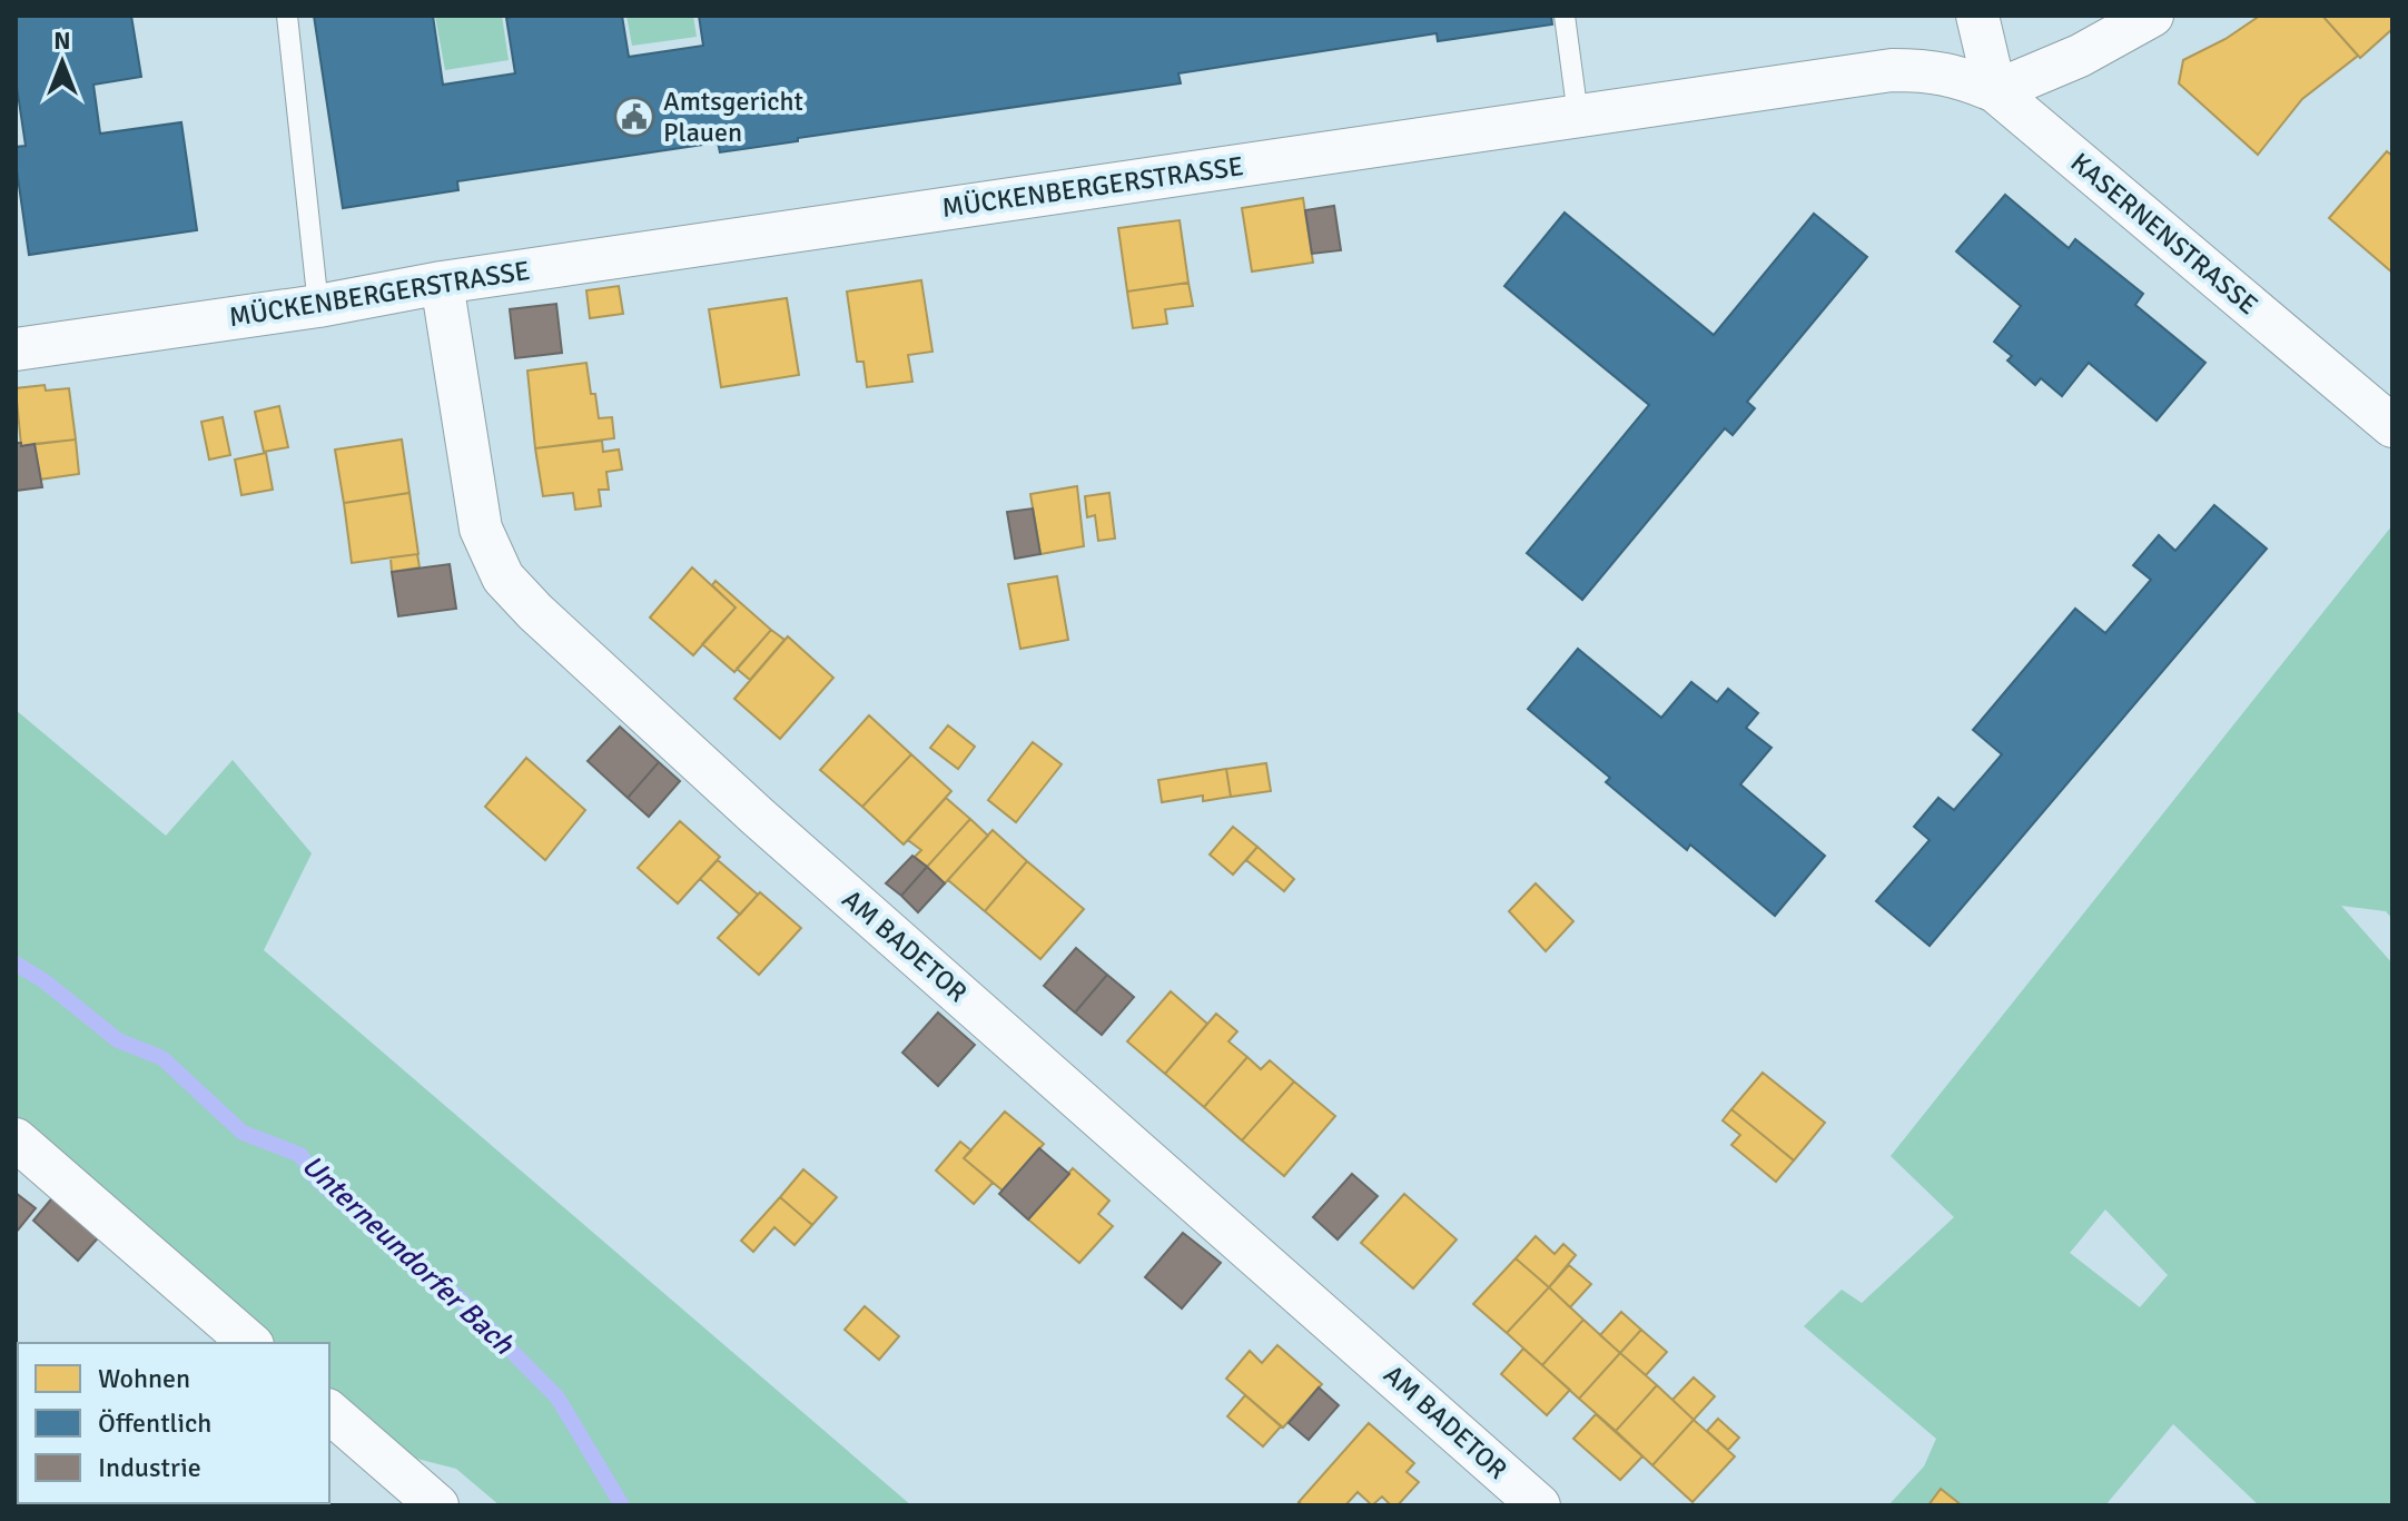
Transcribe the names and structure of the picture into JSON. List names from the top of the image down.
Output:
{
  "streets": {
    "street": ["MÜCKENBERGERSTRASSE", "KASERNENSTRASSE", "AM BADETOR"]
  },
  "crossings": [
    ["MÜCKENBERGERSTRASSE", "KASERNENSTRASSE"],
    ["MÜCKENBERGERSTRASSE", "AM BADETOR"]
  ],
  "water": ["Unterneundorfer Bach"],
  "places": {
    "public building": ["Amtsgericht Plauen"]
  },
  "legend": ["Wohnen", "Öffentlich", "Industrie"],
  "north": "top"
}
